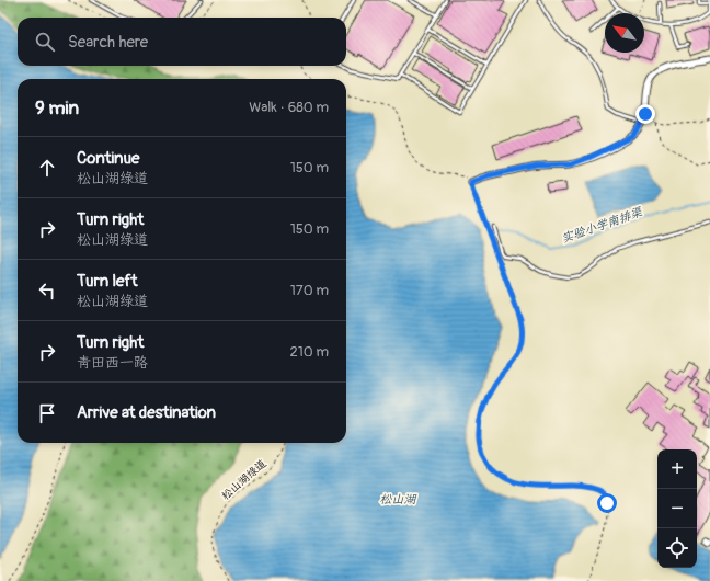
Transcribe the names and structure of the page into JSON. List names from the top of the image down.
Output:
{
  "streets": {
    "path": ["松山湖绿道"]
  },
  "water": ["实验小学南排渠", "松山湖"],
  "north": "top left",
  "page": {
    "search": "Search here",
    "heading": ["9 min", "Walk · 680 m"],
    "list": [
      ["Continue", "松山湖绿道", "150 m"],
      ["Turn right", "松山湖绿道", "150 m"],
      ["Turn left", "松山湖绿道", "170 m"],
      ["Turn right", "青田西一路", "210 m"],
      "Arrive at destination"
    ],
    "map_buttons": ["+", "−"]
  }
}
